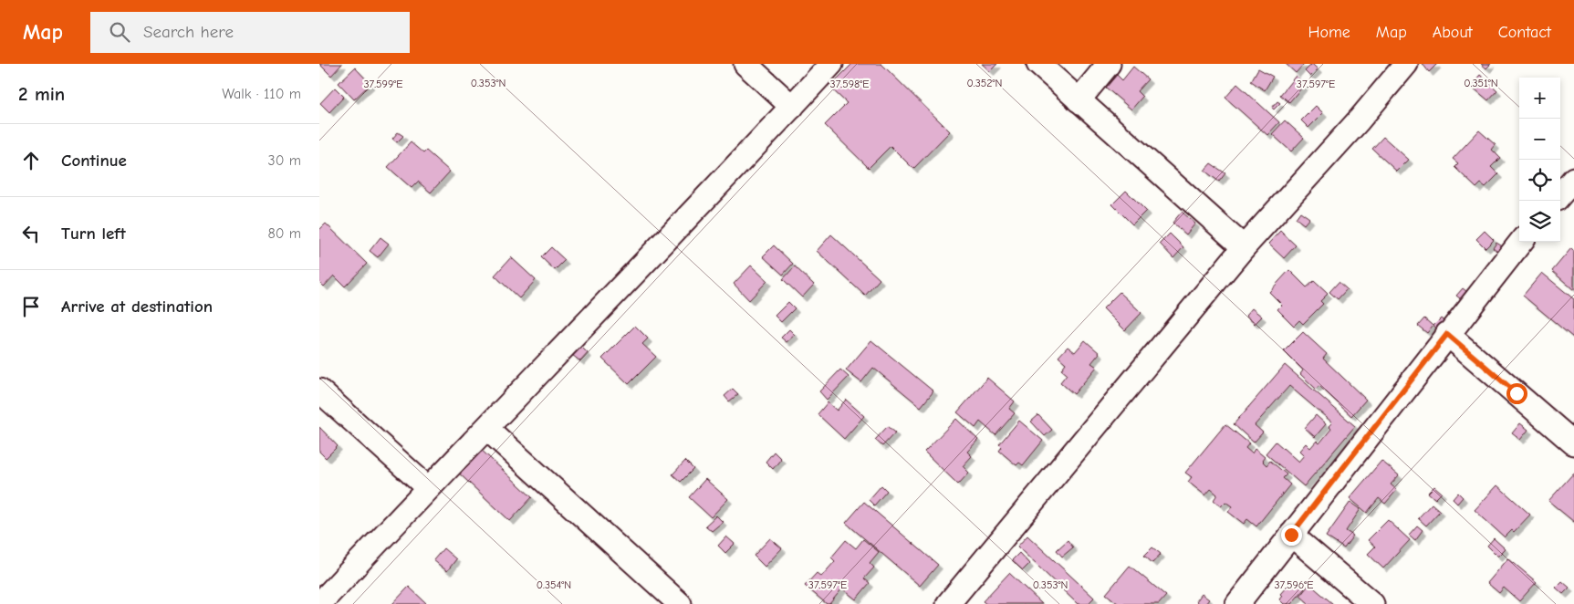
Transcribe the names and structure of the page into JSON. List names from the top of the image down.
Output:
{
  "page": {
    "header": "Map",
    "search": "Search here",
    "nav": [
      "Home",
      "Map",
      "About",
      "Contact"
    ],
    "heading": ["2 min", "Walk · 110 m"],
    "map_buttons": ["+", "−"],
    "list": [
      ["Continue", "30 m"],
      ["Turn left", "80 m"],
      "Arrive at destination"
    ]
  },
  "coordinates": [
    "0.351°N",
    "0.353°N",
    "0.352°N",
    "37.599°E",
    "37.598°E",
    "37.597°E",
    "37.596°E",
    "0.354°N"
  ]
}
